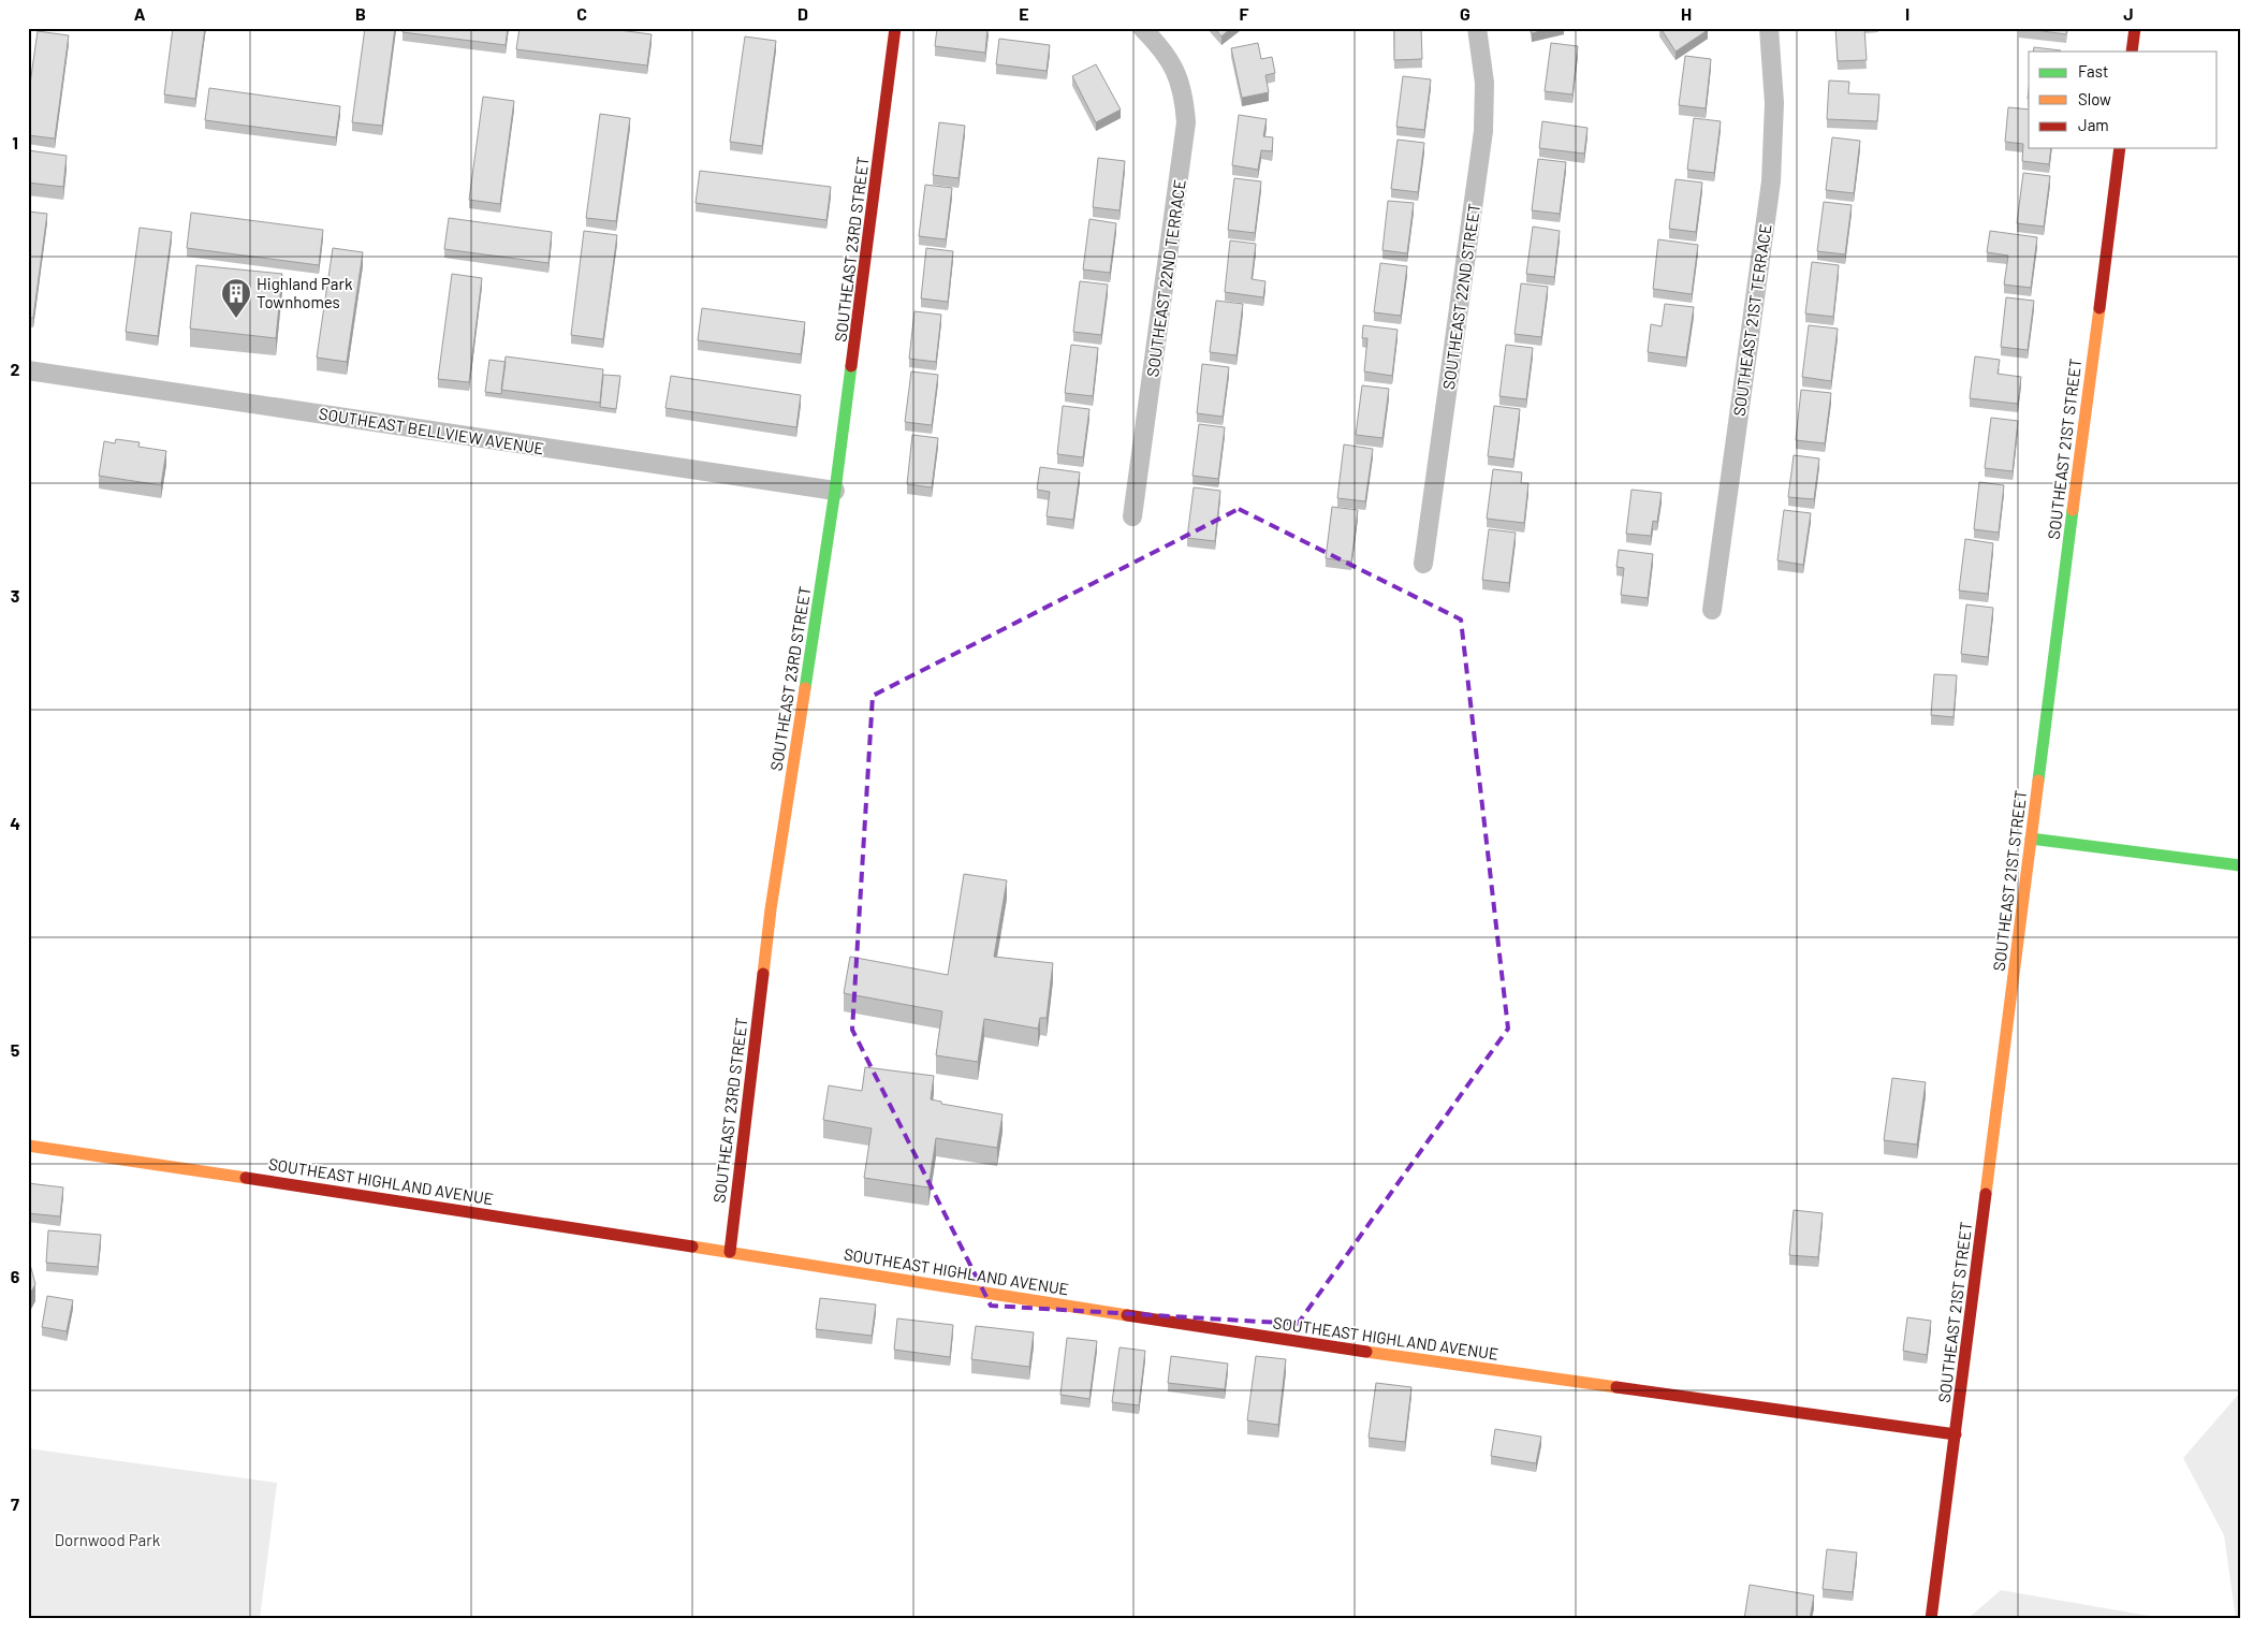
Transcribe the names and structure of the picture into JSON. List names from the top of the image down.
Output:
{
  "streets": {
    "street": [
      "SOUTHEAST 23RD STREET",
      "SOUTHEAST 22ND TERRACE",
      "SOUTHEAST 22ND STREET",
      "SOUTHEAST 21ST TERRACE",
      "SOUTHEAST BELLVIEW AVENUE",
      "SOUTHEAST 21ST STREET",
      "SOUTHEAST HIGHLAND AVENUE"
    ]
  },
  "crossings": [
    ["SOUTHEAST 23RD STREET", "SOUTHEAST BELLVIEW AVENUE"],
    ["SOUTHEAST 23RD STREET", "SOUTHEAST HIGHLAND AVENUE"],
    ["SOUTHEAST 21ST STREET", "SOUTHEAST HIGHLAND AVENUE"]
  ],
  "parks": ["Dornwood Park"],
  "places": {
    "building": ["Highland Park Townhomes"]
  },
  "legend": ["Fast", "Slow", "Jam"],
  "grid": {
    "columns": [
      "A",
      "B",
      "C",
      "D",
      "E",
      "F",
      "G",
      "H",
      "I",
      "J"
    ],
    "rows": [
      "1",
      "2",
      "3",
      "4",
      "5",
      "6",
      "7"
    ]
  }
}
